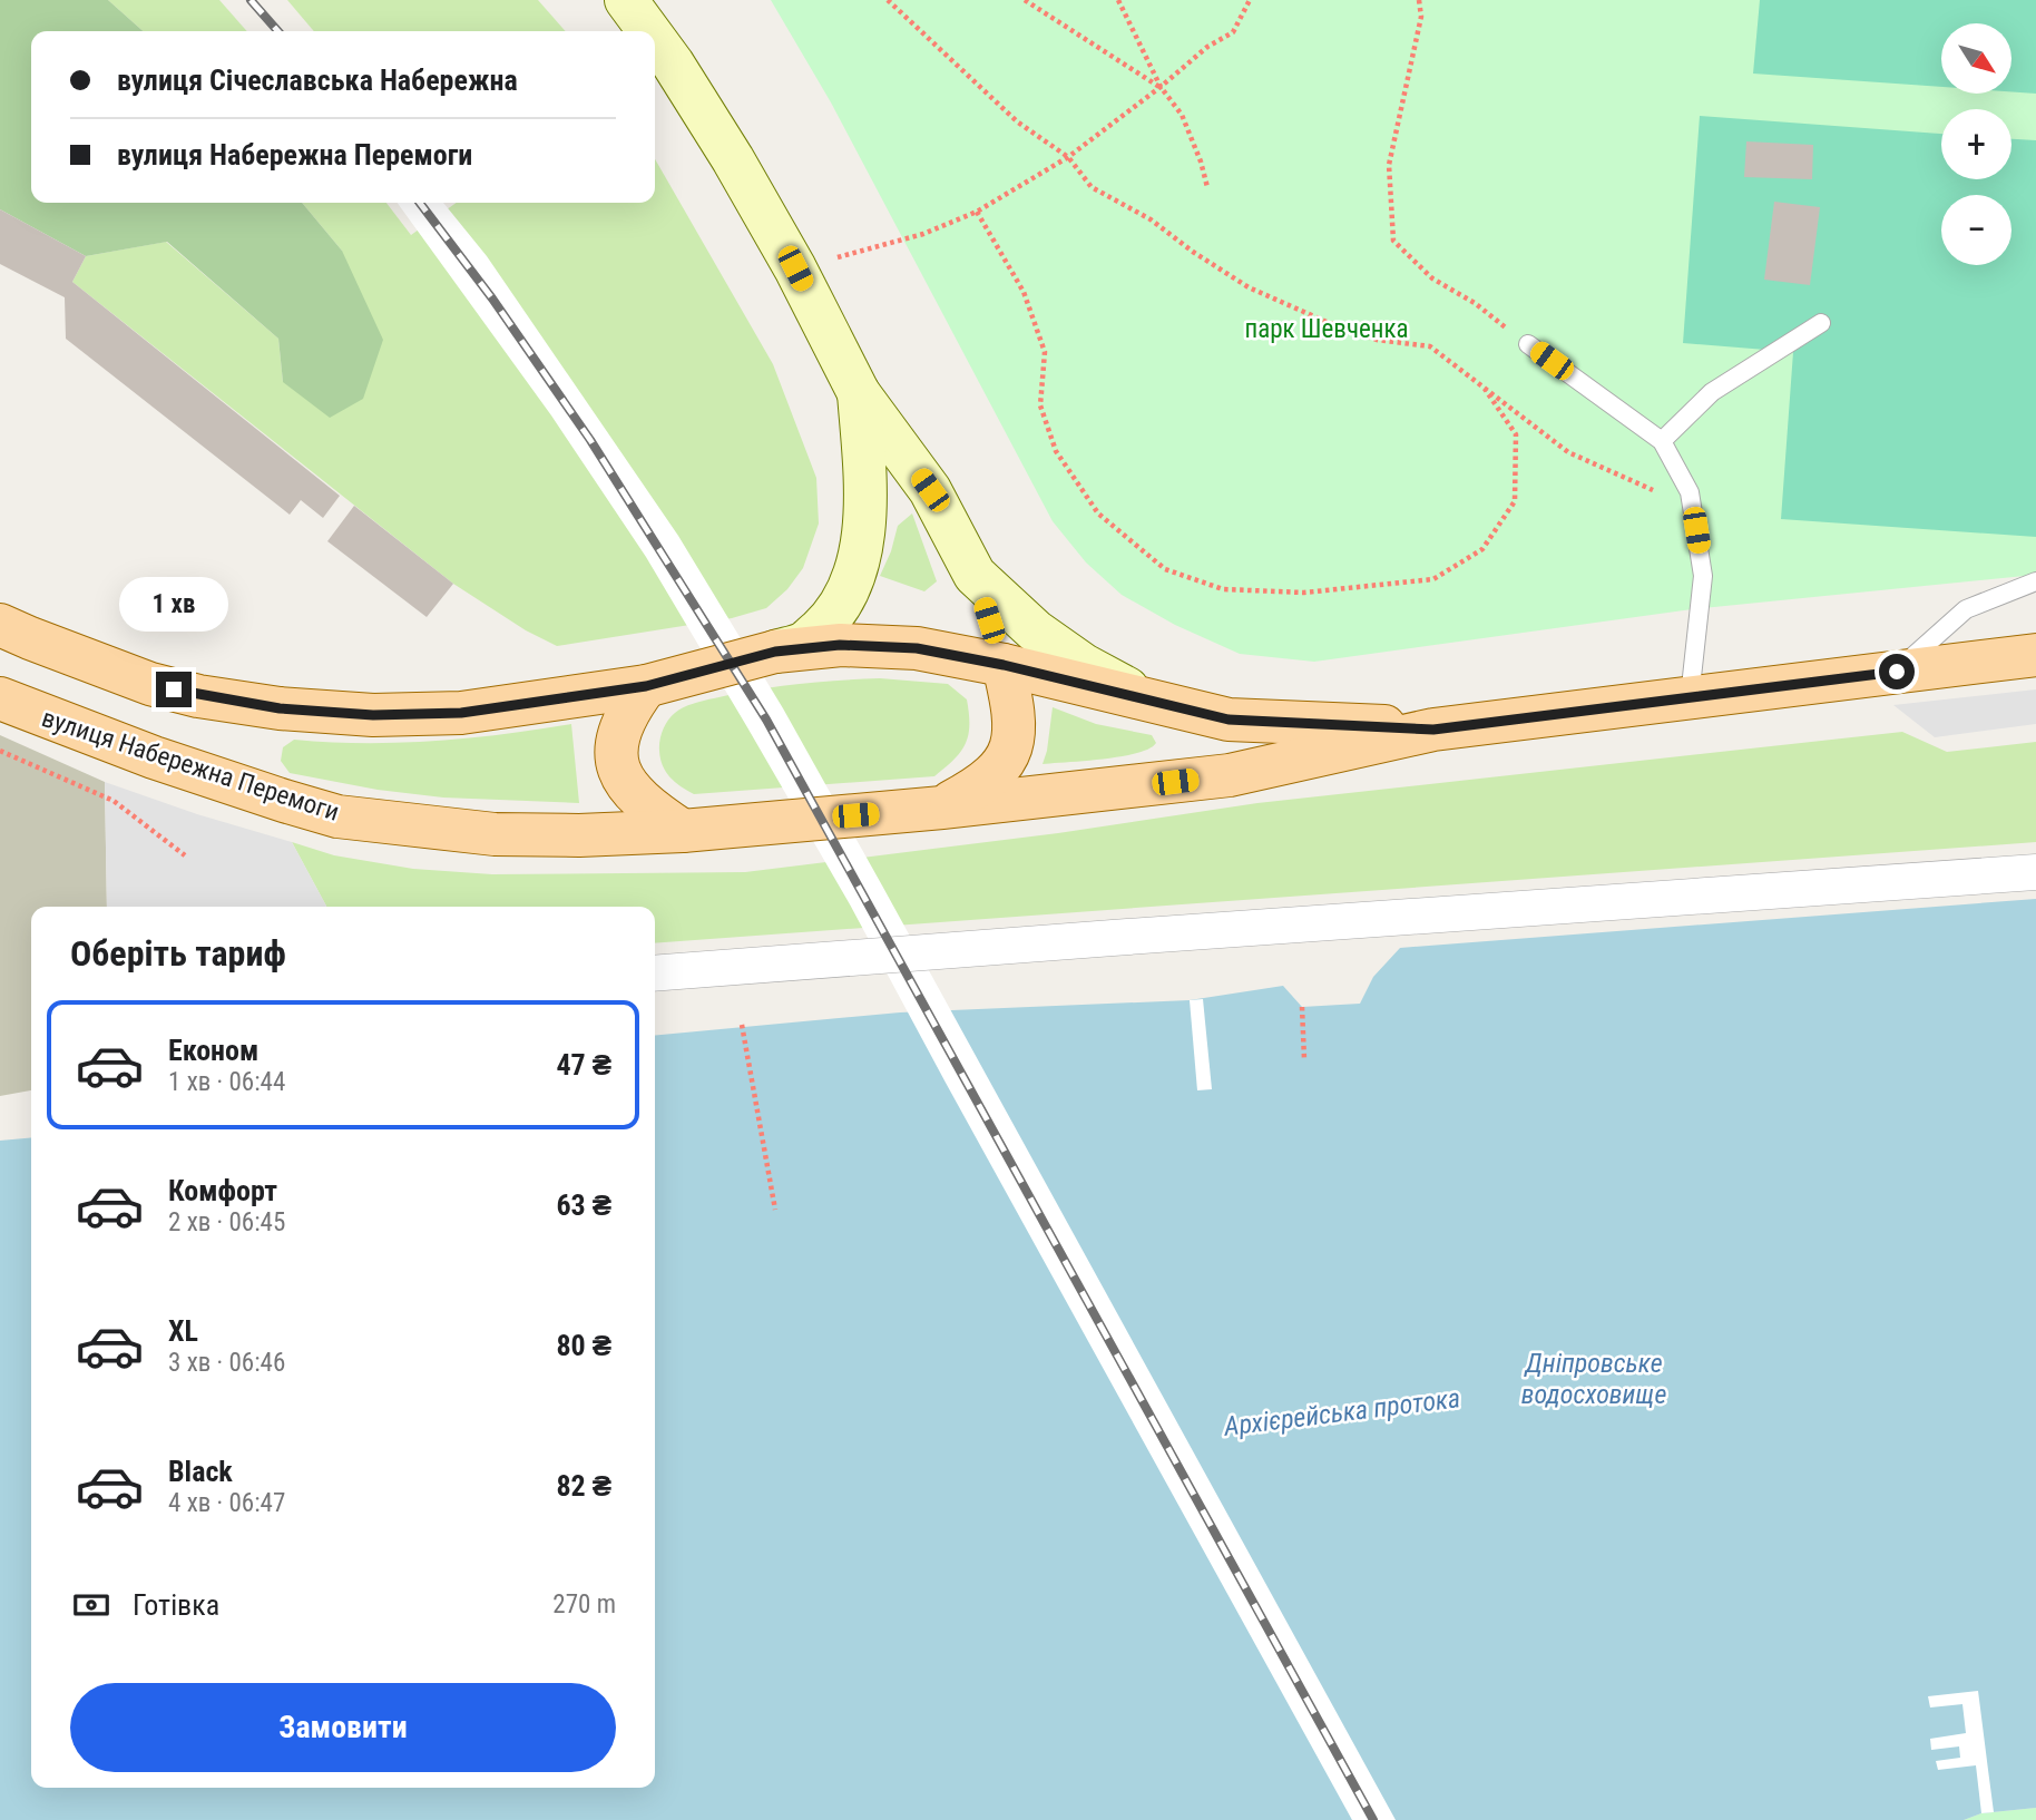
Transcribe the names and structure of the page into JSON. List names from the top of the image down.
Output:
{
  "streets": {
    "main road": ["вулиця Набережна Перемоги"]
  },
  "water": ["Дніпровське водосховище", "Архієрейська протока"],
  "parks": ["парк Шевченка"],
  "north": "bottom right",
  "page": {
    "map_buttons": ["+", "−"],
    "banner": ["вулиця Січеславська Набережна", "вулиця Набережна Перемоги"],
    "bubble": "1 хв",
    "heading": "Оберіть тариф",
    "list": [
      {
        "name": "Економ",
        "note": "1 хв · 06:44",
        "value": "47 ₴"
      },
      {
        "name": "Комфорт",
        "note": "2 хв · 06:45",
        "value": "63 ₴"
      },
      {
        "name": "XL",
        "note": "3 хв · 06:46",
        "value": "80 ₴"
      },
      {
        "name": "Black",
        "note": "4 хв · 06:47",
        "value": "82 ₴"
      }
    ],
    "pay": ["Готівка", "270 m"],
    "buttons": "Замовити"
  }
}
